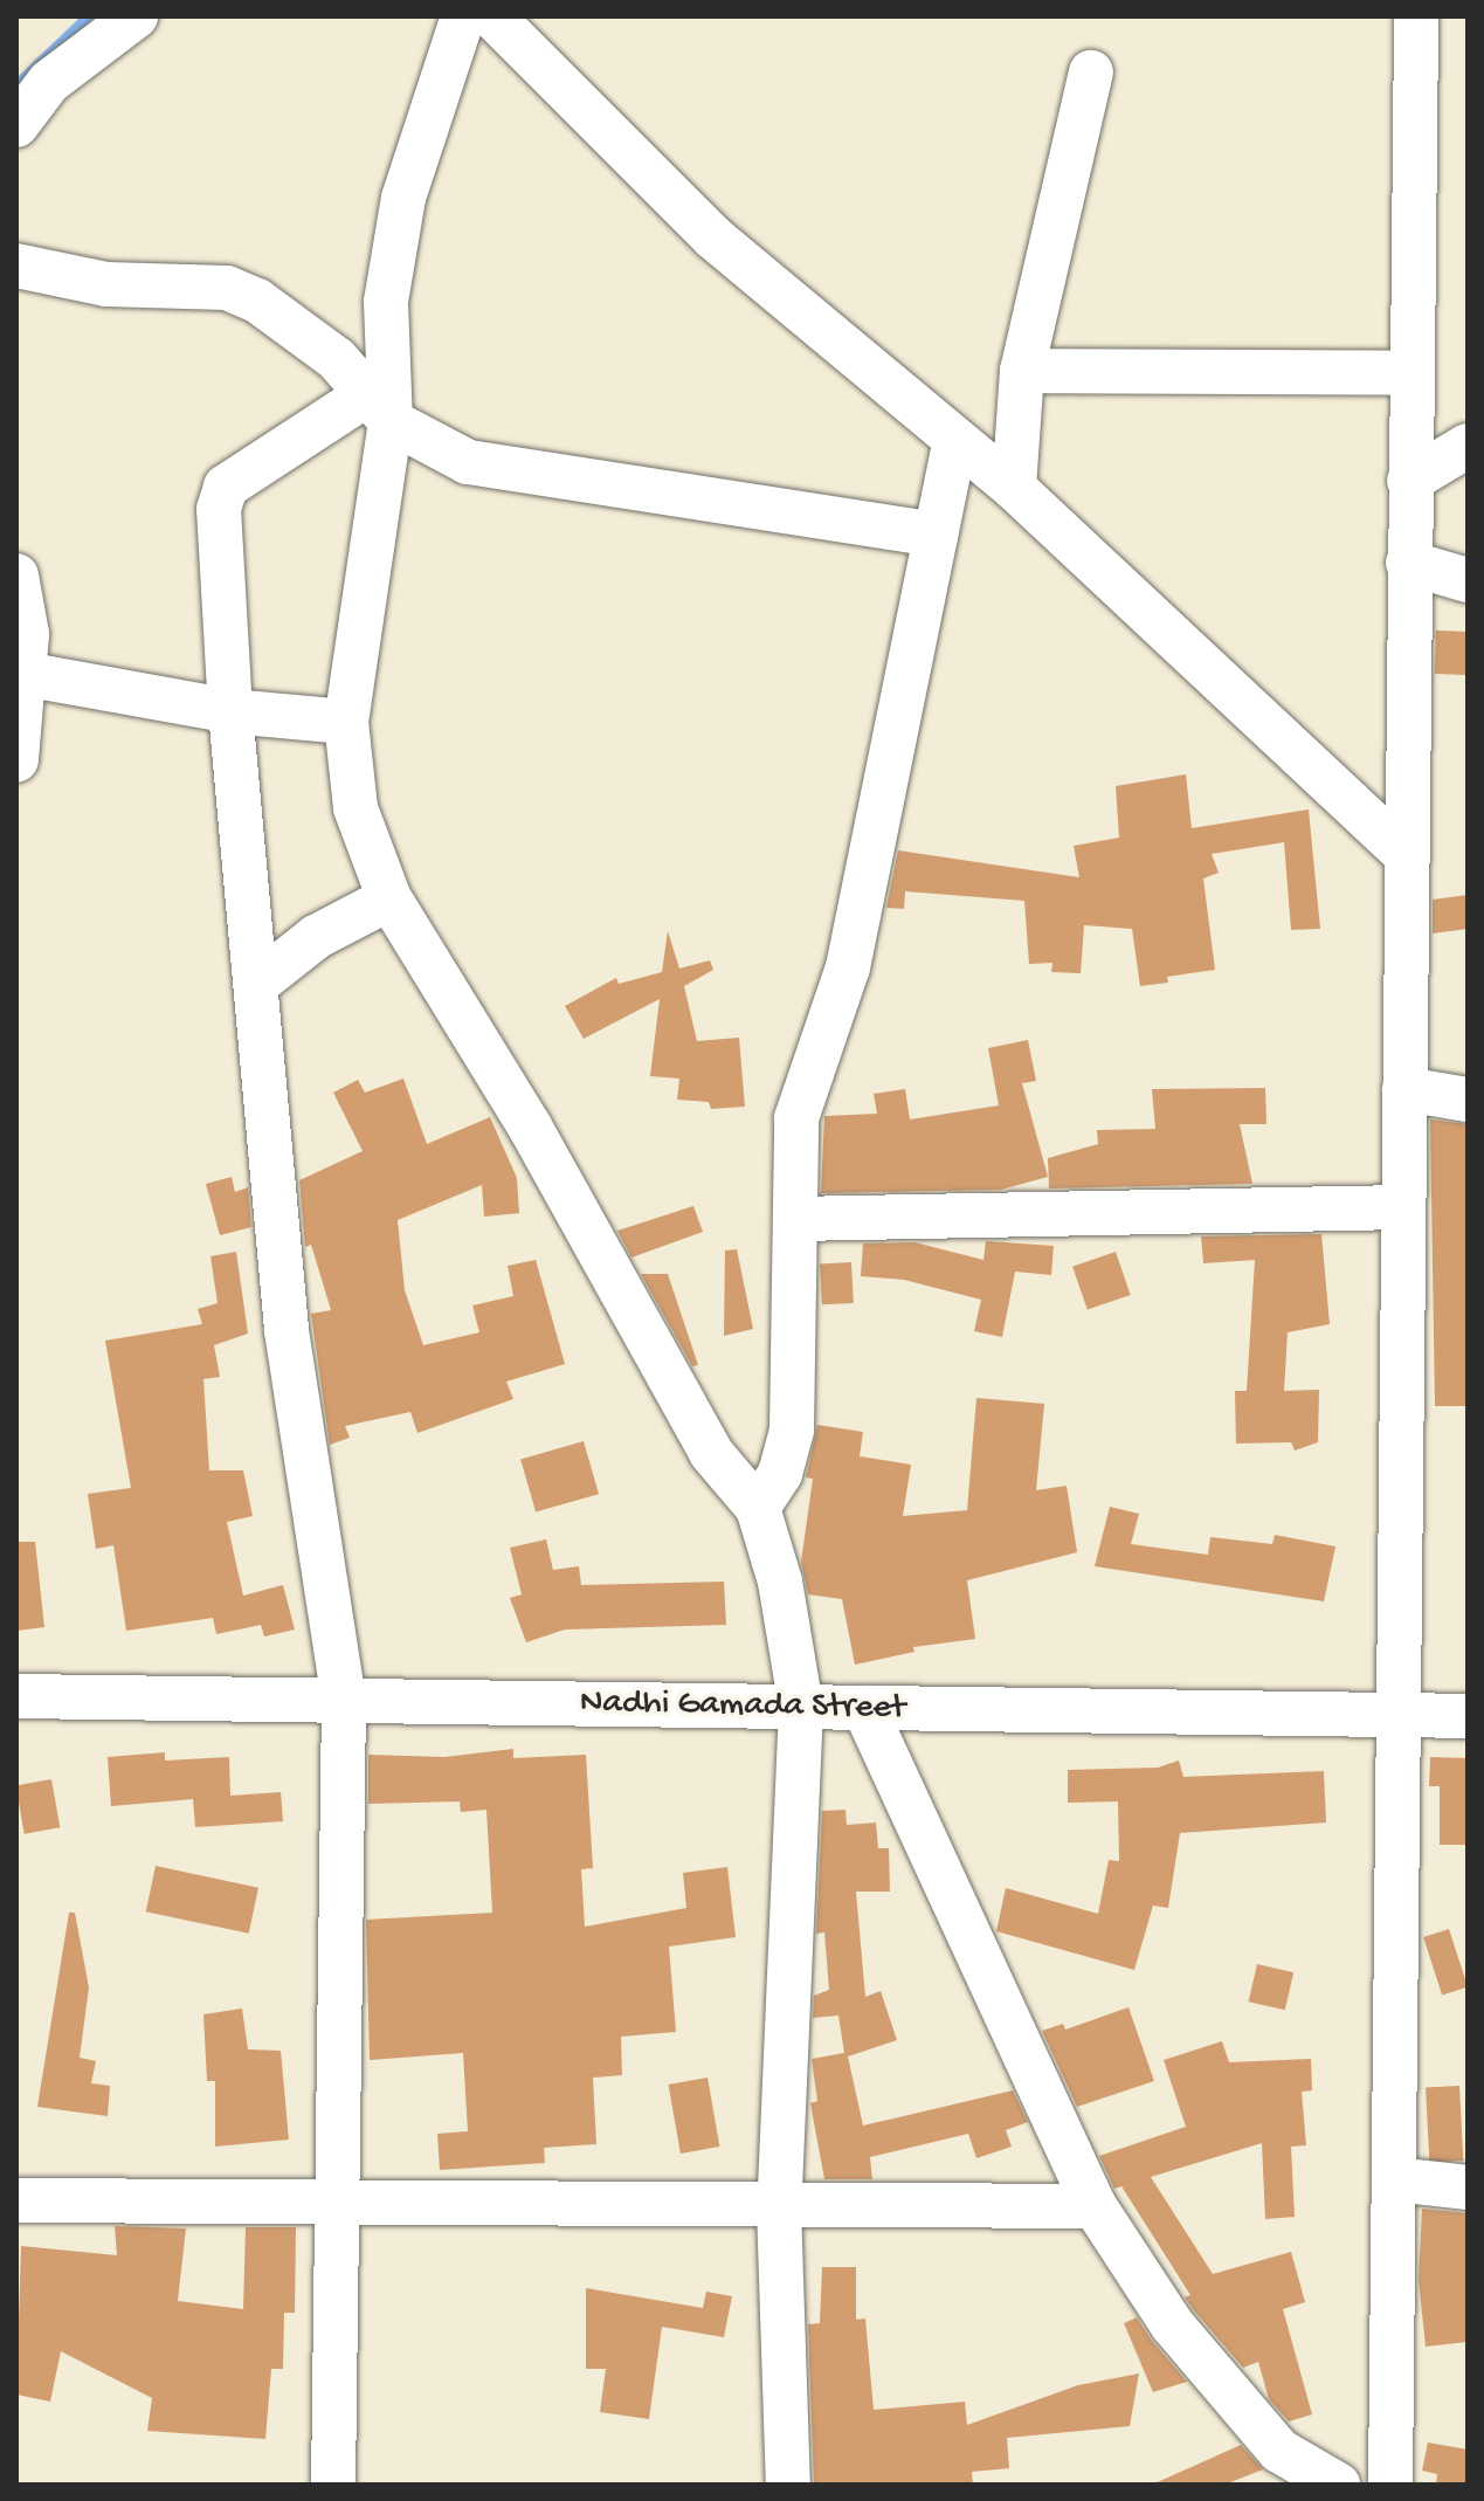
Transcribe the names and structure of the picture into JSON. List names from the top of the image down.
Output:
{
  "streets": {
    "street": ["Nadhi Gamada Street"]
  }
}
